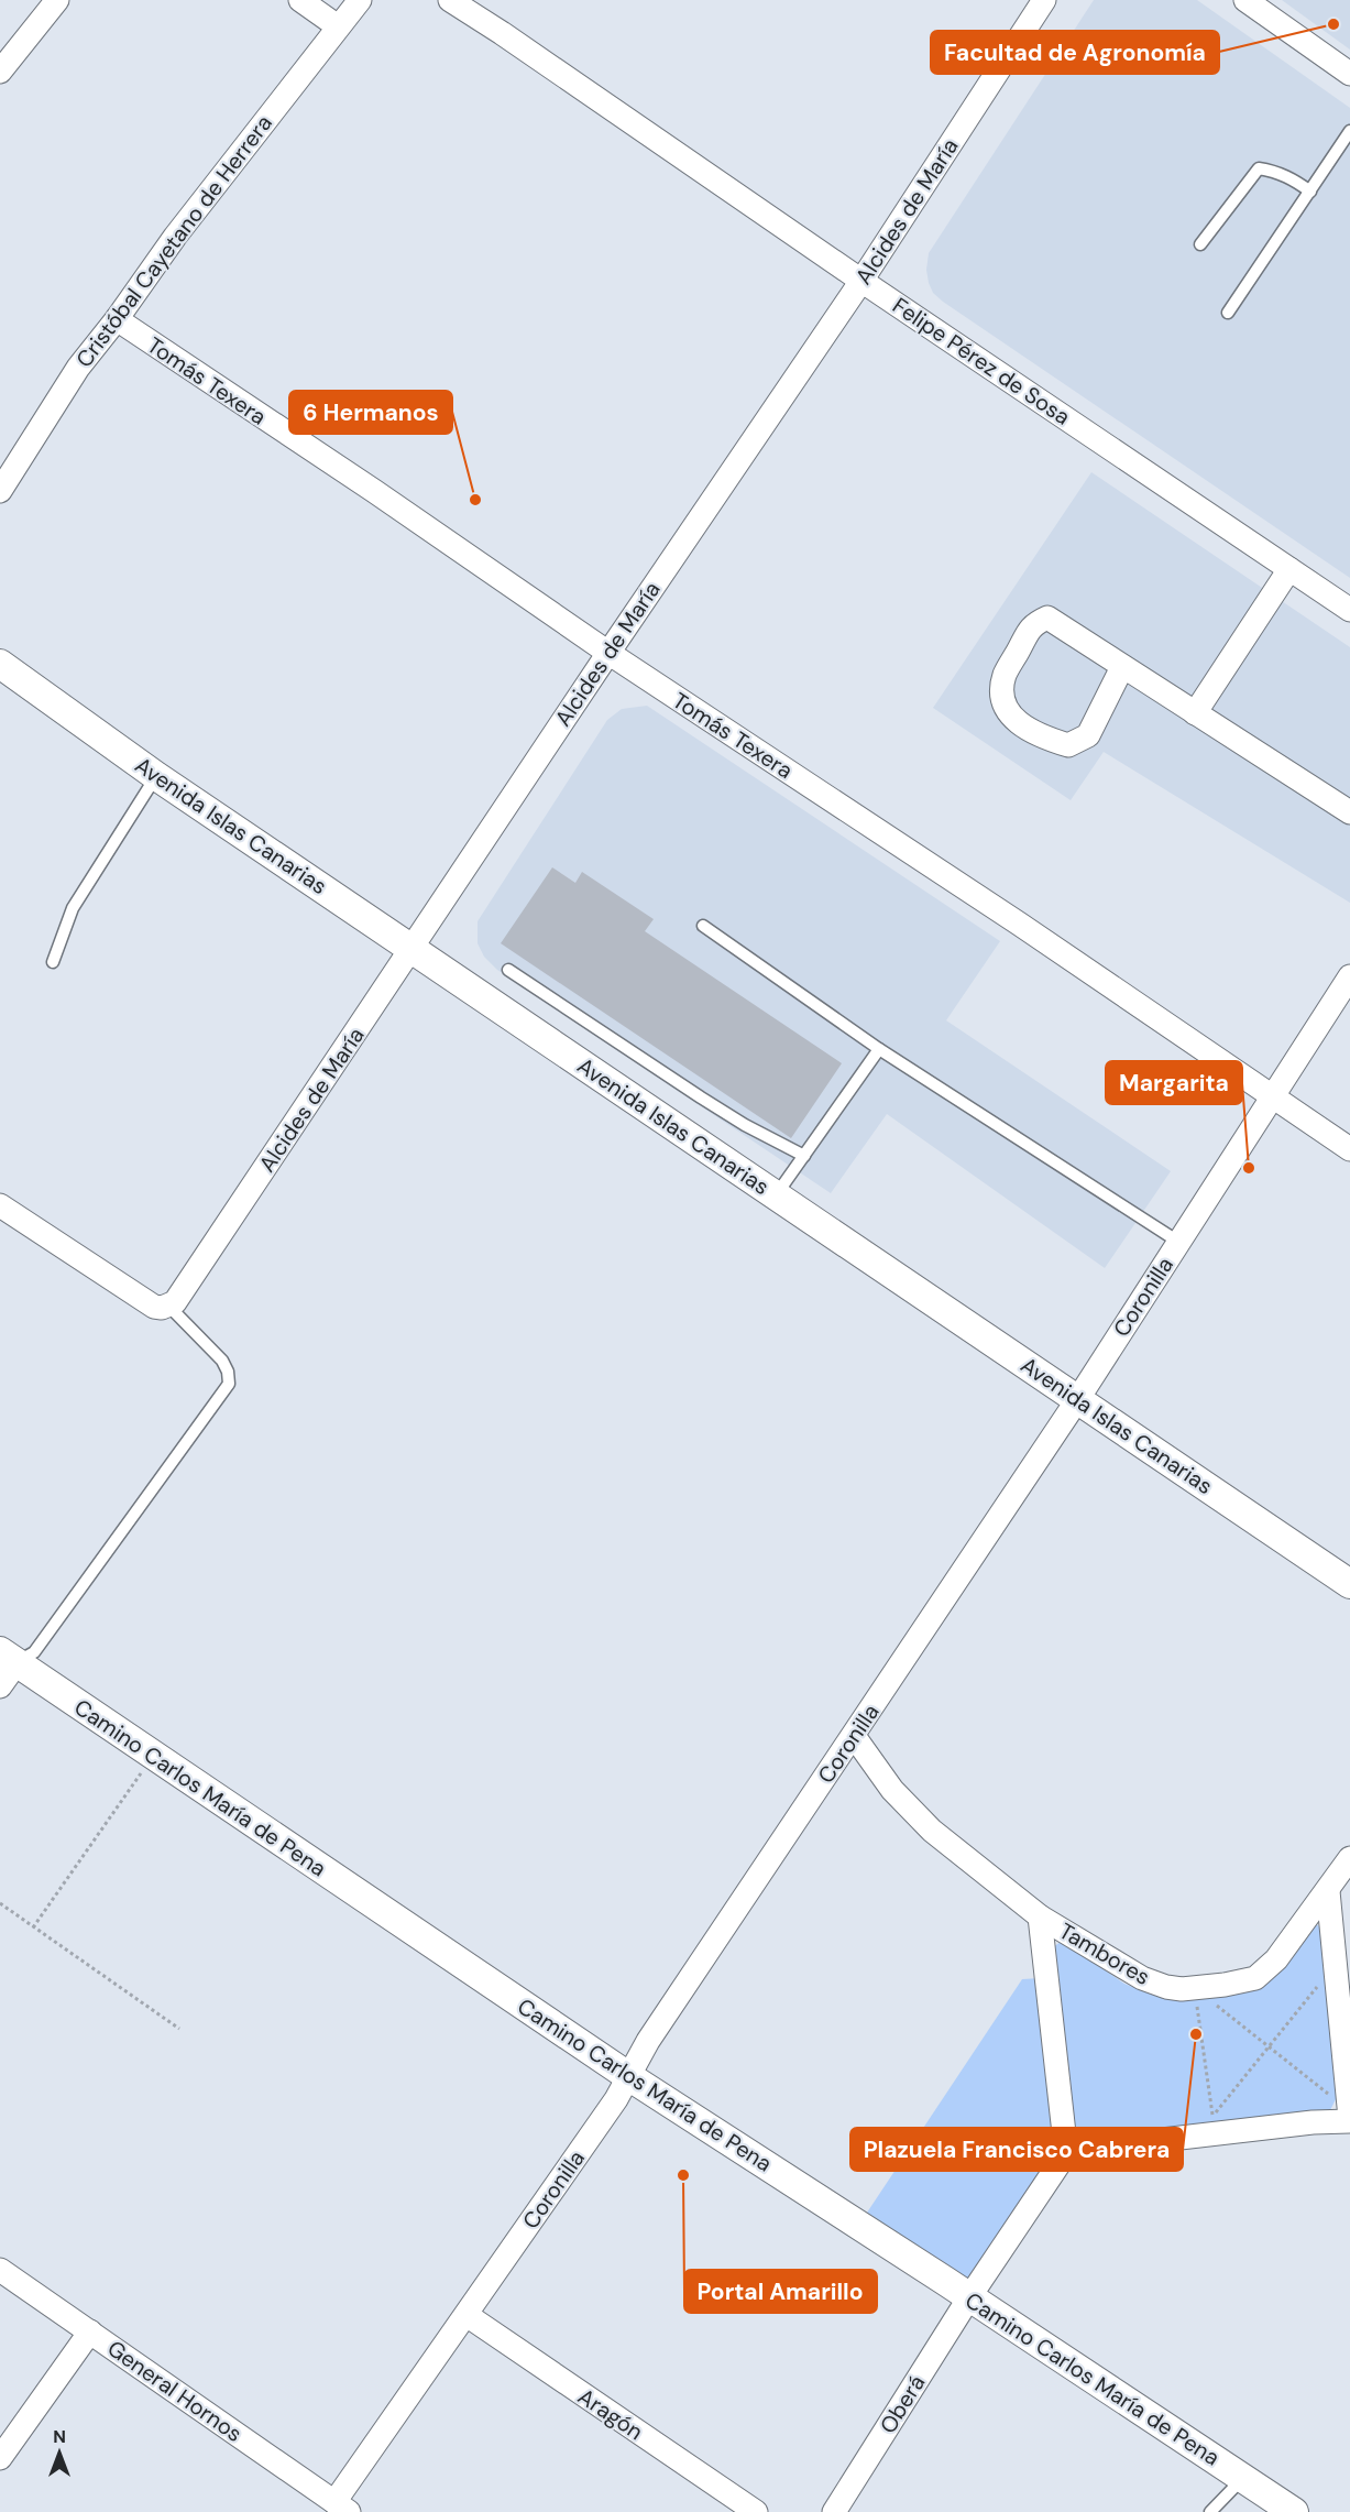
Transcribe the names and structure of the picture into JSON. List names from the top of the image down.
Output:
{
  "streets": {
    "street": [
      "Alcides de María",
      "Cristóbal Cayetano de Herrera",
      "Felipe Pérez de Sosa",
      "Tomás Texera",
      "Avenida Islas Canarias",
      "Coronilla",
      "Camino Carlos María de Pena",
      "Tambores",
      "General Hornos",
      "Oberá",
      "Aragón"
    ]
  },
  "crossings": [
    ["Alcides de María", "Felipe Pérez de Sosa"],
    ["Alcides de María", "Tomás Texera"],
    ["Alcides de María", "Avenida Islas Canarias"],
    ["Cristóbal Cayetano de Herrera", "Tomás Texera"],
    ["Tomás Texera", "Coronilla"],
    ["Avenida Islas Canarias", "Coronilla"],
    ["Coronilla", "Camino Carlos María de Pena"],
    ["Coronilla", "General Hornos"],
    ["Coronilla", "Aragón"],
    ["Camino Carlos María de Pena", "Oberá"],
    ["Tambores", "Oberá"]
  ],
  "places": [
    "Facultad de Agronomía",
    "6 Hermanos",
    "Margarita",
    "Plazuela Francisco Cabrera",
    "Portal Amarillo"
  ],
  "north": "top"
}
